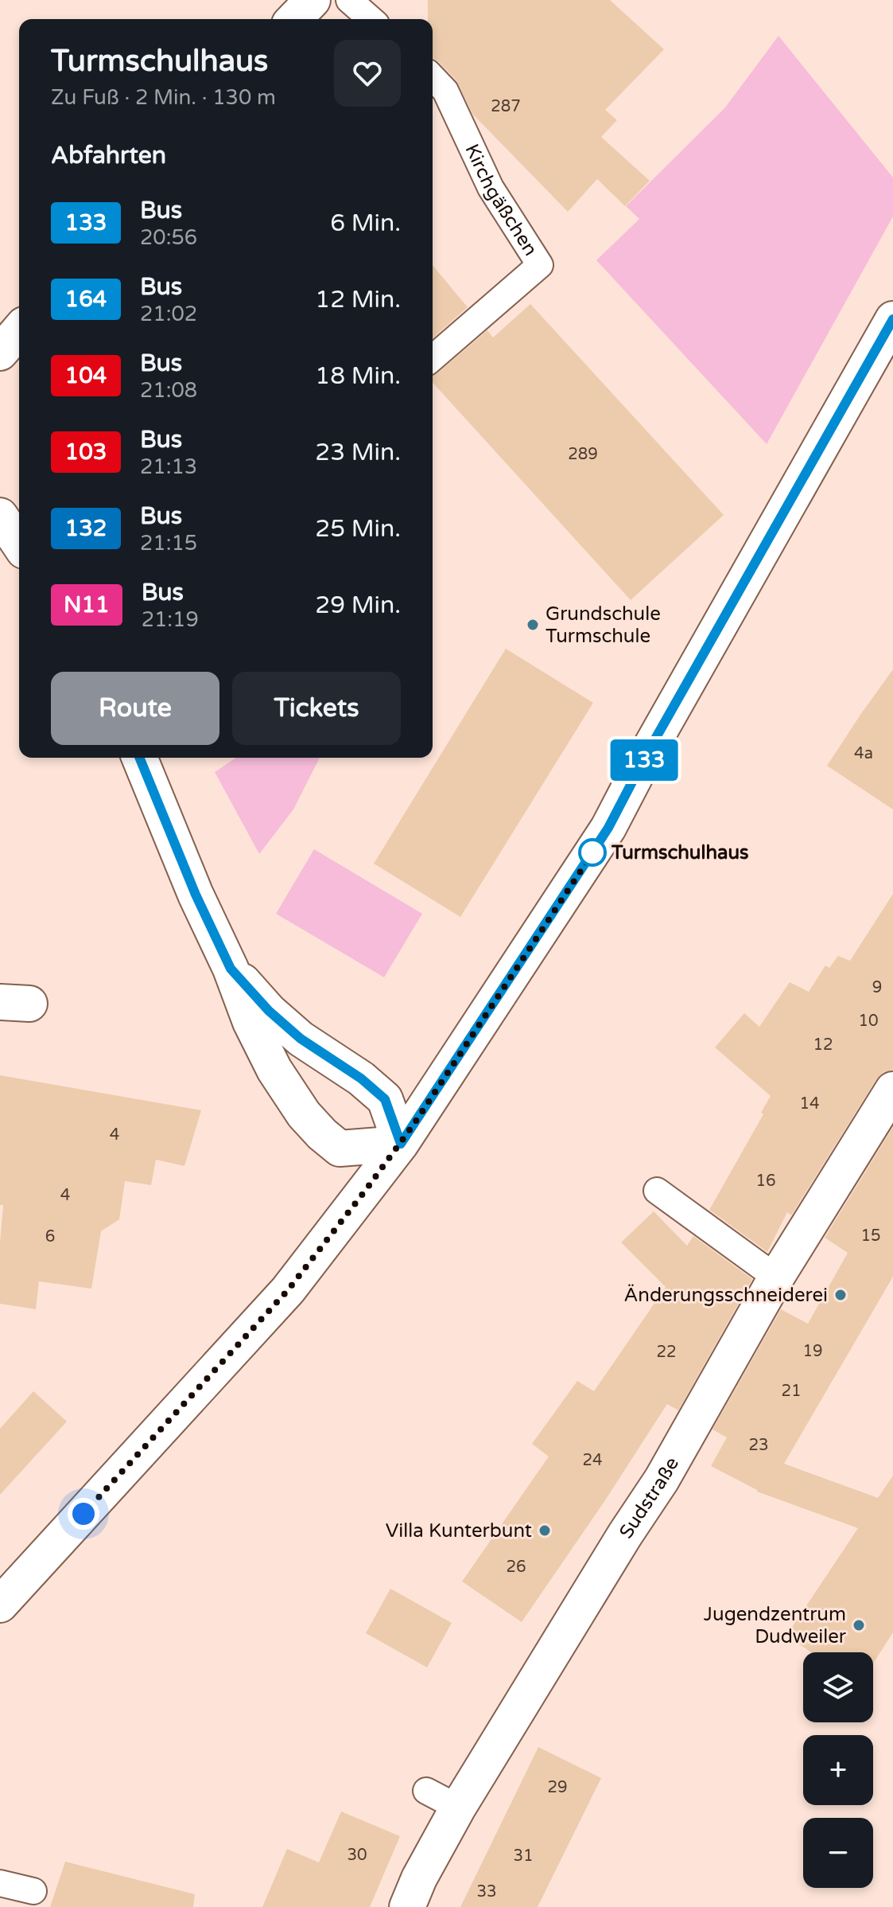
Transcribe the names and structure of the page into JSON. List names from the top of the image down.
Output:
{
  "streets": {
    "main road": ["Sudstraße"],
    "lane": ["Kirchgäßchen"]
  },
  "places": [
    "Grundschule Turmschule",
    "Turmschulhaus",
    "Änderungsschneiderei",
    "Villa Kunterbunt",
    "Jugendzentrum Dudweiler"
  ],
  "lines": ["bus line 133"],
  "house_numbers": [
    "287",
    "289",
    "4a",
    "9",
    "10",
    "12",
    "14",
    "4",
    "16",
    "4",
    "15",
    "6",
    "19",
    "22",
    "21",
    "23",
    "24",
    "26",
    "29",
    "30",
    "31",
    "33"
  ],
  "page": {
    "on_map": "133",
    "heading": [
      ["Turmschulhaus", "Zu Fuß · 2 Min. · 130 m"],
      "Abfahrten"
    ],
    "list": [
      {
        "mark": "133",
        "name": "Bus",
        "note": "20:56",
        "value": "6 Min."
      },
      {
        "mark": "164",
        "name": "Bus",
        "note": "21:02",
        "value": "12 Min."
      },
      {
        "mark": "104",
        "name": "Bus",
        "note": "21:08",
        "value": "18 Min."
      },
      {
        "mark": "103",
        "name": "Bus",
        "note": "21:13",
        "value": "23 Min."
      },
      {
        "mark": "132",
        "name": "Bus",
        "note": "21:15",
        "value": "25 Min."
      },
      {
        "mark": "N11",
        "name": "Bus",
        "note": "21:19",
        "value": "29 Min."
      }
    ],
    "buttons": ["Route", "Tickets"],
    "map_buttons": ["+", "−"]
  }
}
